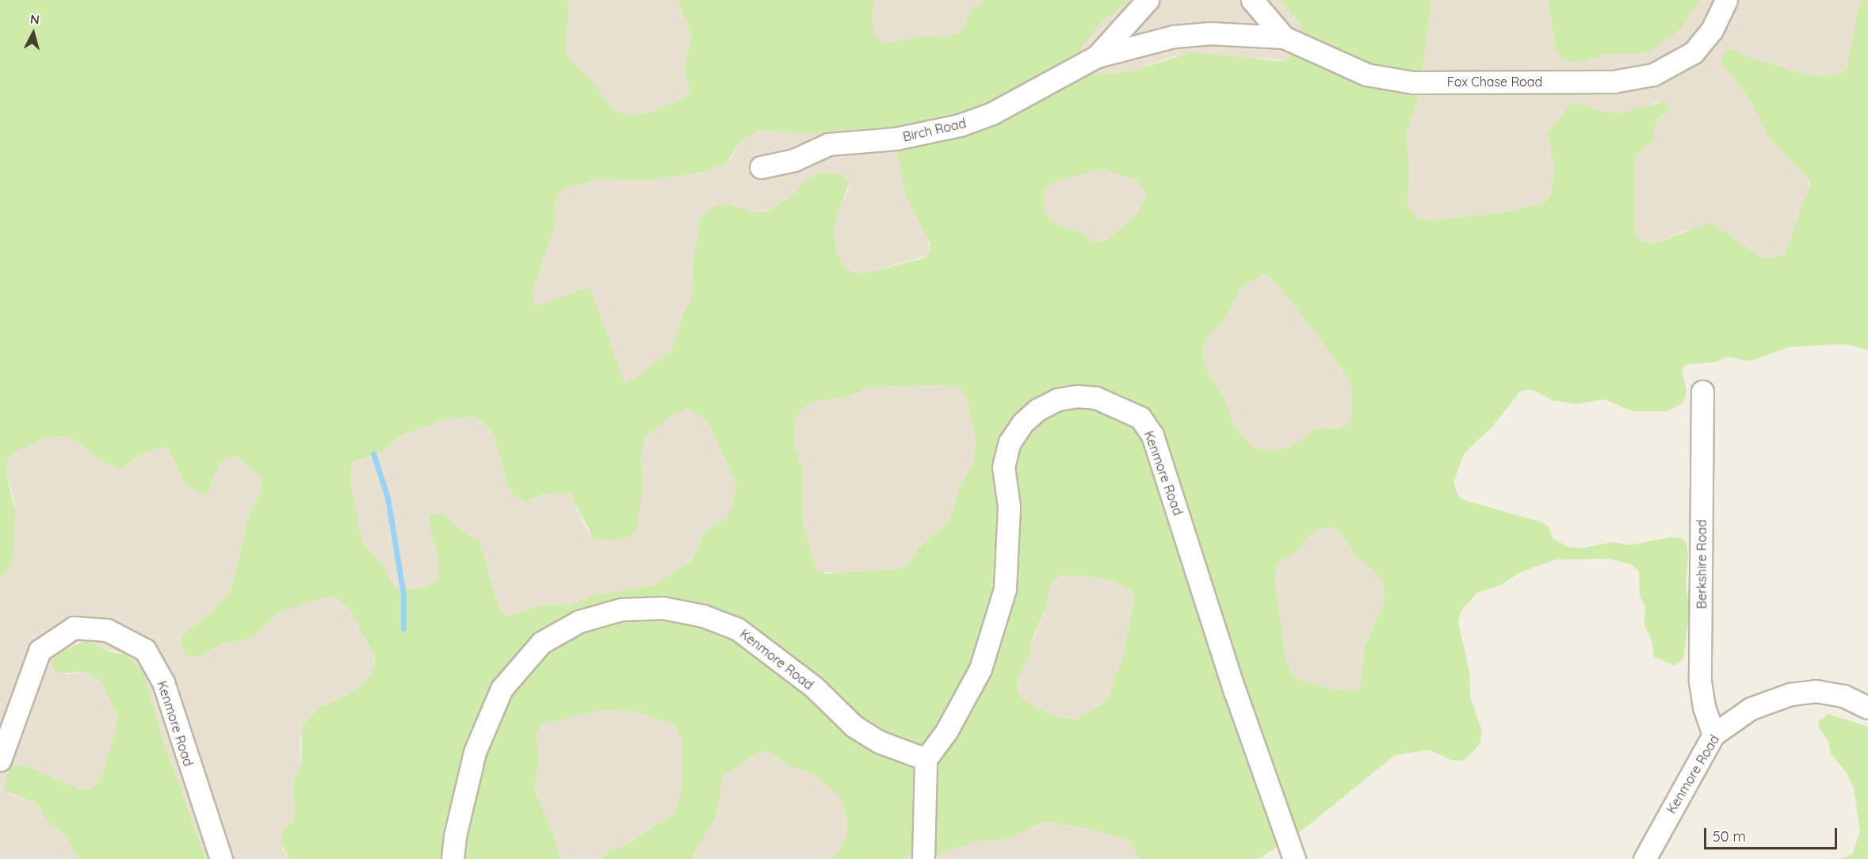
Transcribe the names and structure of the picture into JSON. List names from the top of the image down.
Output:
{
  "streets": {
    "street": [
      "Fox Chase Road",
      "Birch Road",
      "Kenmore Road",
      "Berkshire Road"
    ]
  },
  "crossings": [
    ["Fox Chase Road", "Birch Road"],
    ["Kenmore Road", "Berkshire Road"]
  ],
  "scale_bar": "50 m",
  "north": "top"
}
